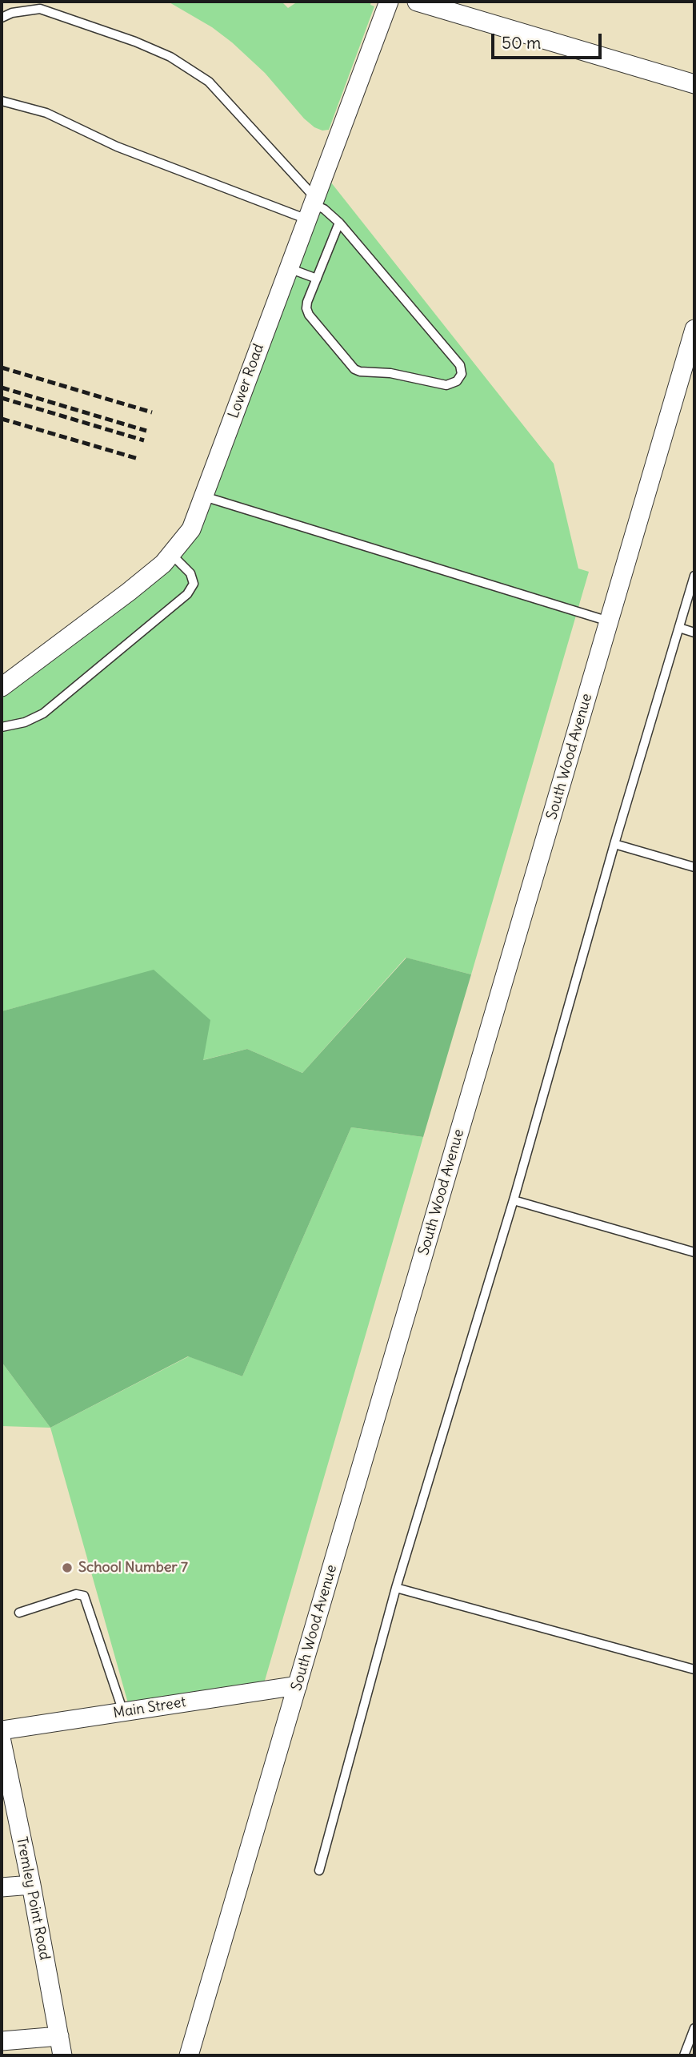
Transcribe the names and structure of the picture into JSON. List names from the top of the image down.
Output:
{
  "streets": {
    "street": [
      "Lower Road",
      "South Wood Avenue",
      "Main Street",
      "Tremley Point Road"
    ]
  },
  "crossings": [
    ["South Wood Avenue", "Main Street"]
  ],
  "places": ["School Number 7"],
  "scale_bar": "50 m"
}
